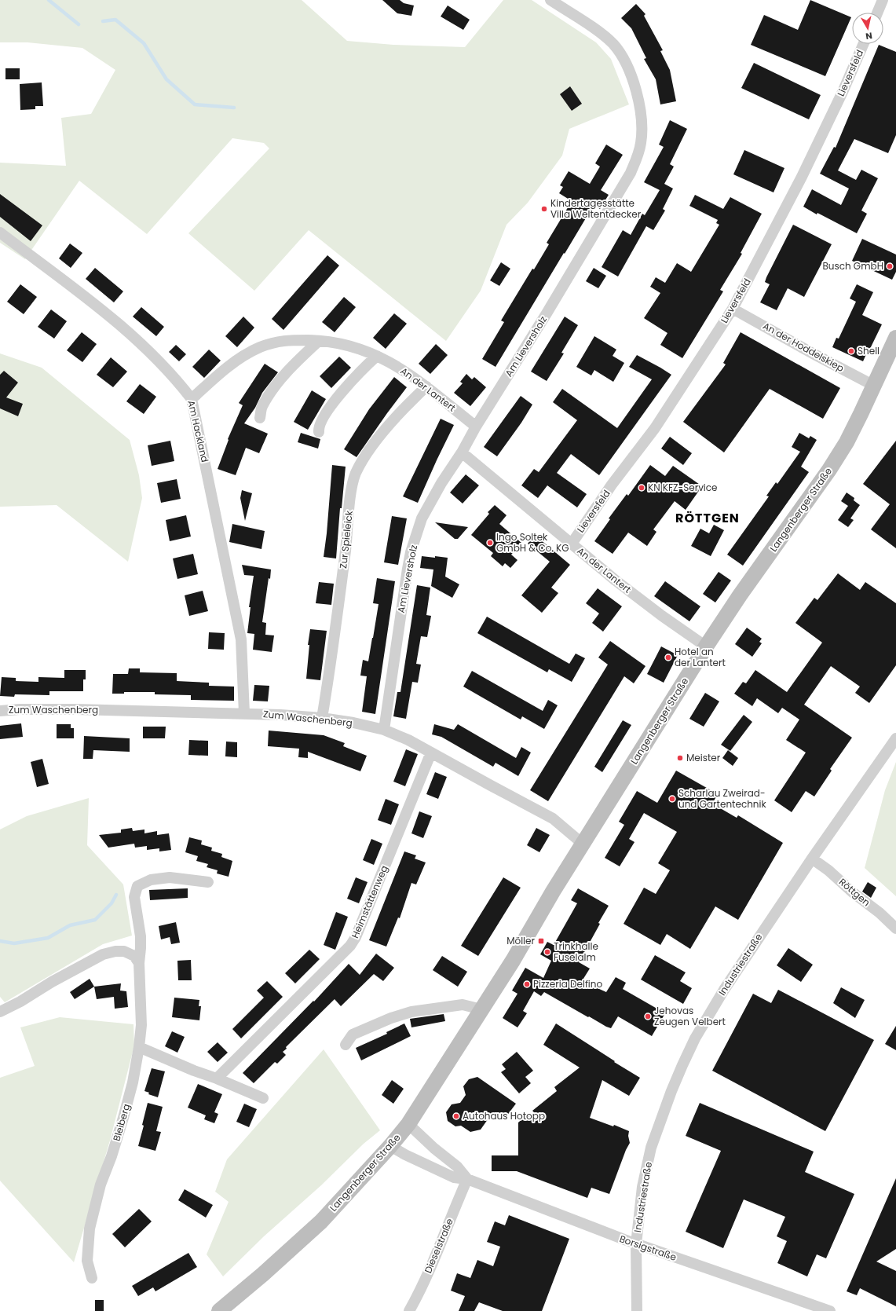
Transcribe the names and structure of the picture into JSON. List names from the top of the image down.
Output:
{
  "streets": {
    "main road": ["Langenberger Straße"],
    "street": [
      "Lieversfeld",
      "Am Lieversholz",
      "An der Hoddelskiep",
      "An der Lantert",
      "Am Hackland",
      "Zur Spieleick",
      "Zum Waschenberg",
      "Röttgen",
      "Heimstättenweg",
      "Industriestraße",
      "Bleiberg",
      "Dieselstraße",
      "Borsigstraße"
    ]
  },
  "crossings": [
    ["Lieversfeld", "An der Hoddelskiep"],
    ["Lieversfeld", "An der Lantert"],
    ["Am Lieversholz", "An der Lantert"],
    ["Am Lieversholz", "Zum Waschenberg"],
    ["An der Hoddelskiep", "Langenberger Straße"],
    ["An der Lantert", "Am Hackland"],
    ["An der Lantert", "Langenberger Straße"],
    ["An der Lantert", "Zur Spieleick"],
    ["Am Hackland", "Zum Waschenberg"],
    ["Langenberger Straße", "Zum Waschenberg"],
    ["Langenberger Straße", "Borsigstraße"],
    ["Zur Spieleick", "Zum Waschenberg"],
    ["Zum Waschenberg", "Heimstättenweg"],
    ["Röttgen", "Industriestraße"],
    ["Industriestraße", "Borsigstraße"],
    ["Dieselstraße", "Borsigstraße"]
  ],
  "districts": ["RÖTTGEN"],
  "places": {
    "other": [
      "Kindertagesstätte Villa Weltentdecker",
      "Busch GmbH",
      "Shell",
      "KN KFZ-Service",
      "Ingo Soltek GmbH & Co. KG",
      "Hotel an der Lantert",
      "Meister",
      "Scharlau Zweirad- und Gartentechnik",
      "Trinkhalle Fuselalm",
      "Pizzeria Delfino",
      "Jehovas Zeugen Velbert",
      "Autohaus Hotopp"
    ],
    "transit": ["Möller"]
  },
  "north": "bottom"
}
